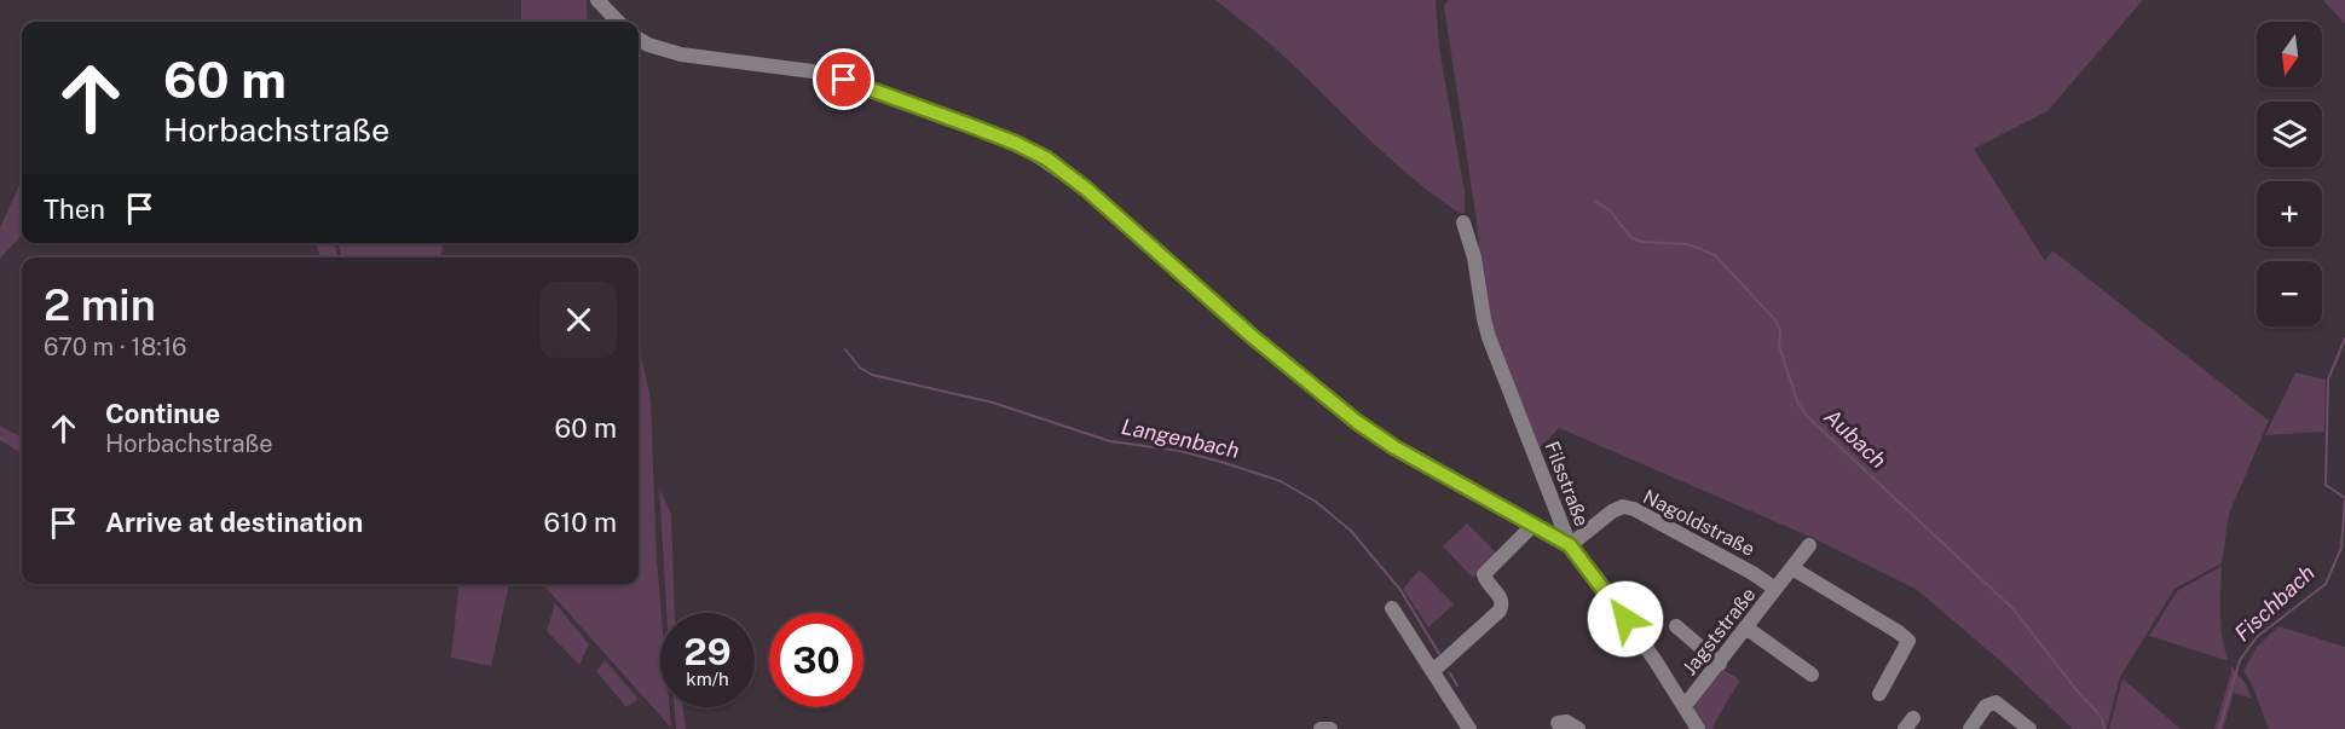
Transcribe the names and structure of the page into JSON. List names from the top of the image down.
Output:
{
  "streets": {
    "street": ["Filsstraße", "Nagoldstraße", "Jagststraße"]
  },
  "crossings": [
    ["Filsstraße", "Nagoldstraße"],
    ["Filsstraße", "Jagststraße"],
    ["Nagoldstraße", "Jagststraße"]
  ],
  "water": ["Langenbach", "Aubach", "Fischbach"],
  "north": "bottom",
  "page": {
    "map_buttons": ["+", "−"],
    "turn": ["60 m", "Horbachstraße"],
    "then": "Then",
    "heading": ["2 min", "670 m · 18:16"],
    "list": [
      {
        "name": "Continue",
        "note": "Horbachstraße",
        "value": "60 m"
      },
      {
        "name": "Arrive at destination",
        "value": "610 m"
      }
    ],
    "speed": "29 km/h",
    "limit": "30"
  }
}
